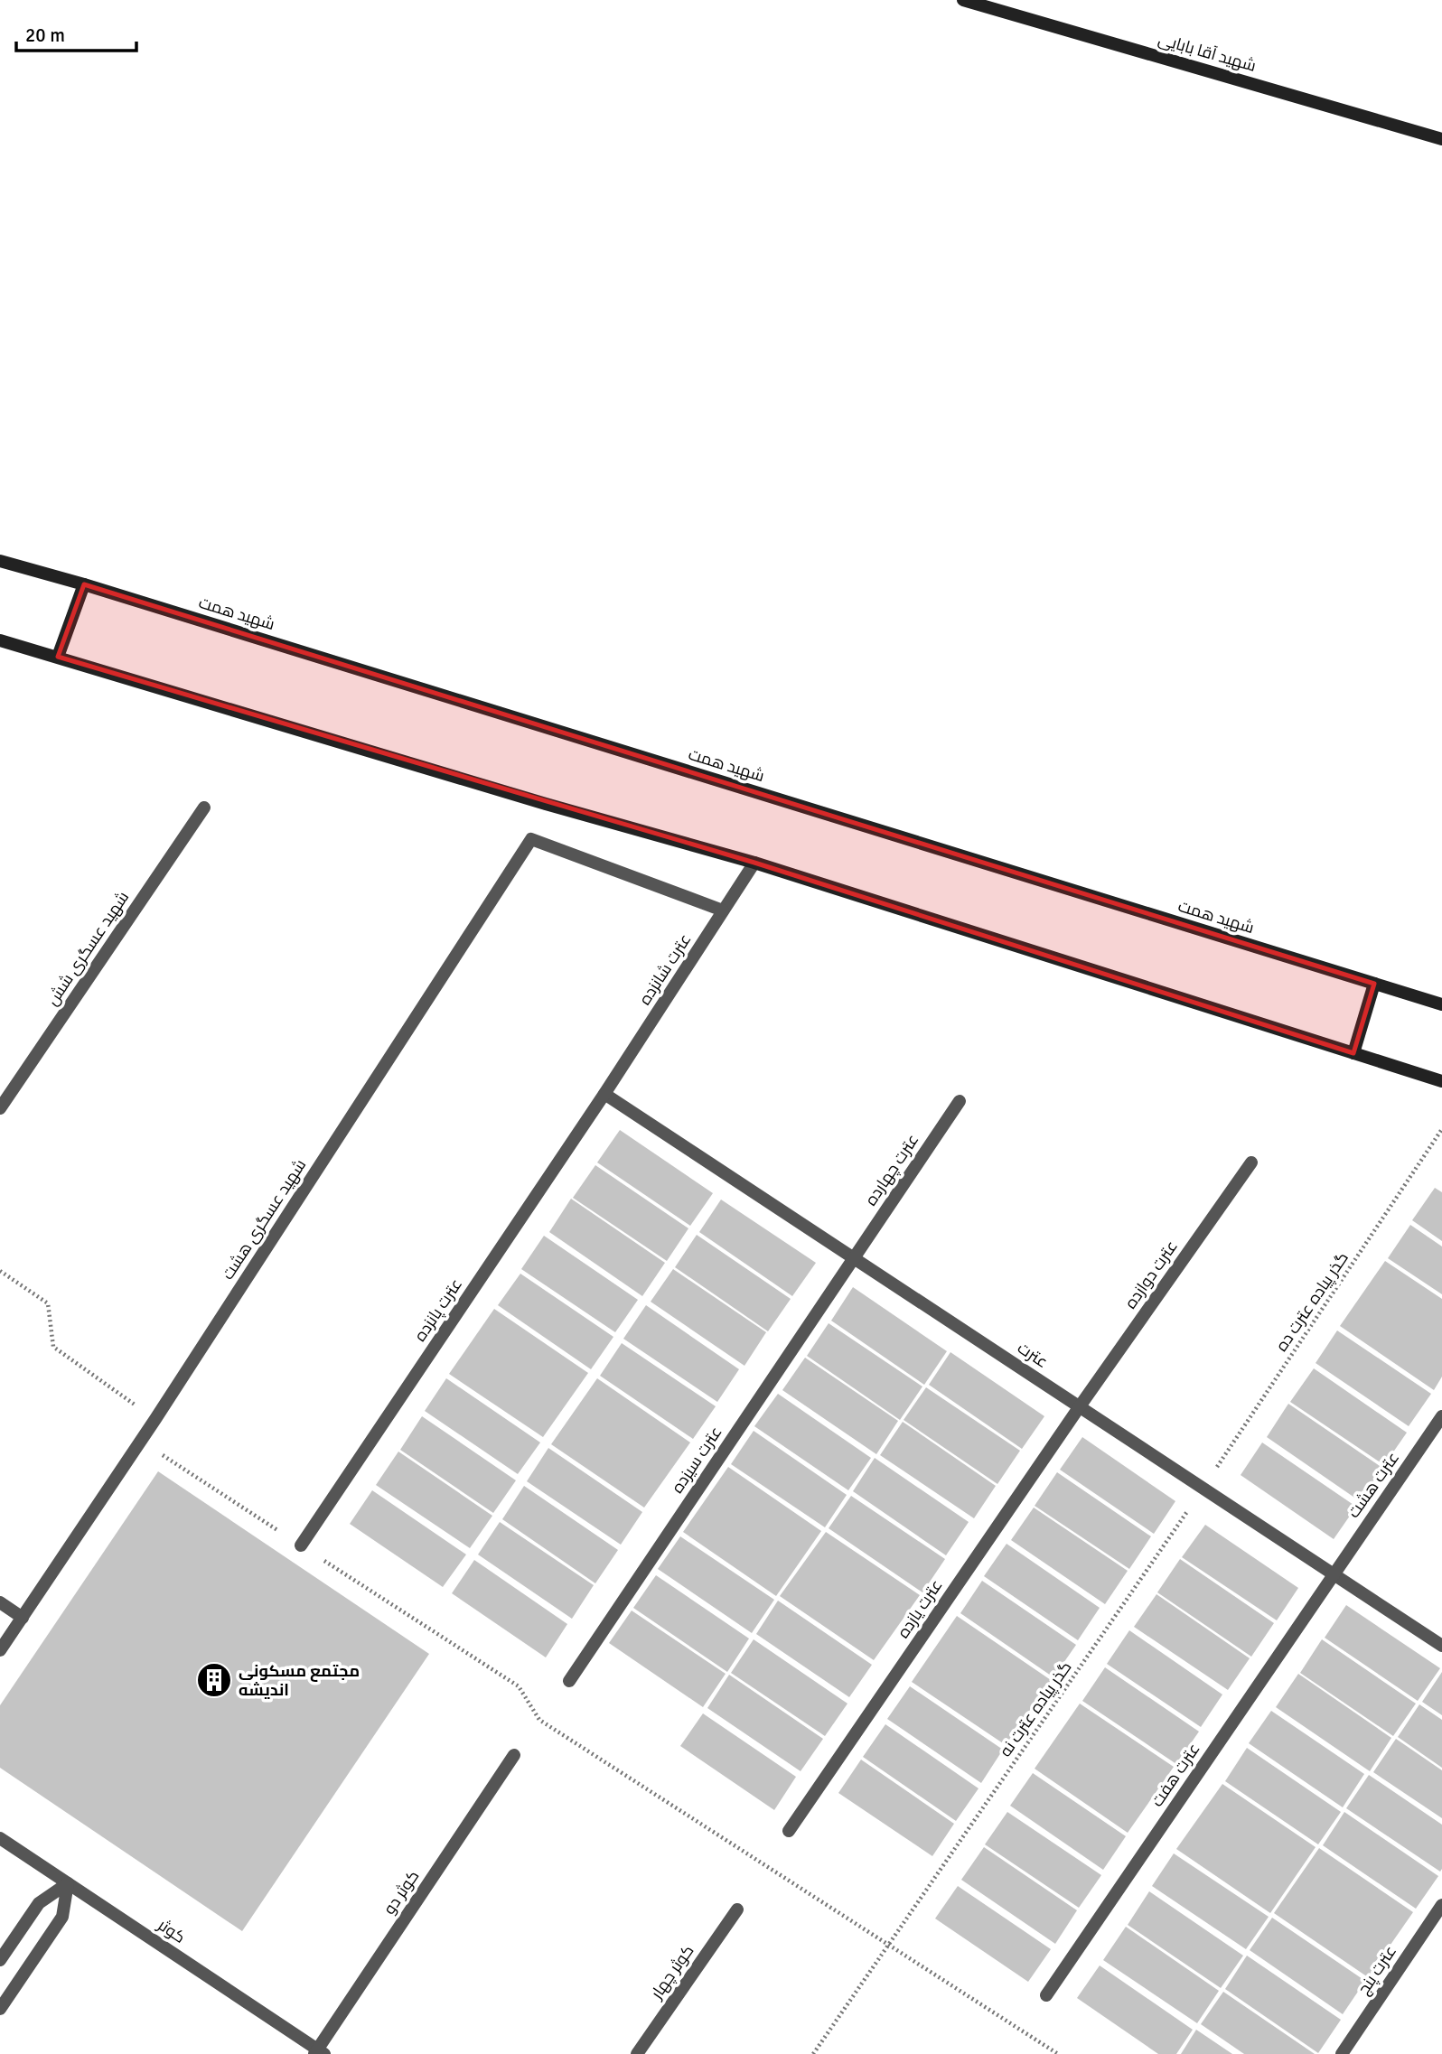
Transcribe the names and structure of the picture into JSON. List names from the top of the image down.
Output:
{
  "streets": {
    "street": [
      "شهید آقا بابایی",
      "شهید همت",
      "شهید عسگری شش",
      "عترت شانزده",
      "عترت چهارده",
      "شهید عسگری هشت",
      "عترت دوازده",
      "عترت پانزده",
      "عترت",
      "عترت سیزده",
      "عترت هشت",
      "عترت یازده",
      "عترت هفت",
      "کوثر دو",
      "کوثر",
      "عترت پنج",
      "کوثر چهار"
    ],
    "path": ["گذر پیاده عترت ده", "گذر پیاده عترت نه"]
  },
  "crossings": [
    ["عترت شانزده", "شهید عسگری هشت"],
    ["عترت شانزده", "عترت پانزده"],
    ["عترت شانزده", "عترت"],
    ["عترت چهارده", "عترت"],
    ["عترت چهارده", "عترت سیزده"],
    ["عترت دوازده", "عترت"],
    ["عترت دوازده", "عترت یازده"],
    ["گذر پیاده عترت ده", "عترت"],
    ["گذر پیاده عترت ده", "گذر پیاده عترت نه"],
    ["عترت پانزده", "عترت"],
    ["عترت", "عترت سیزده"],
    ["عترت", "عترت هشت"],
    ["عترت", "عترت یازده"],
    ["عترت", "گذر پیاده عترت نه"],
    ["عترت", "عترت هفت"],
    ["عترت هشت", "عترت هفت"],
    ["کوثر دو", "کوثر"]
  ],
  "places": {
    "building": ["مجتمع مسکونی اندیشه"]
  },
  "scale_bar": "20 m"
}
